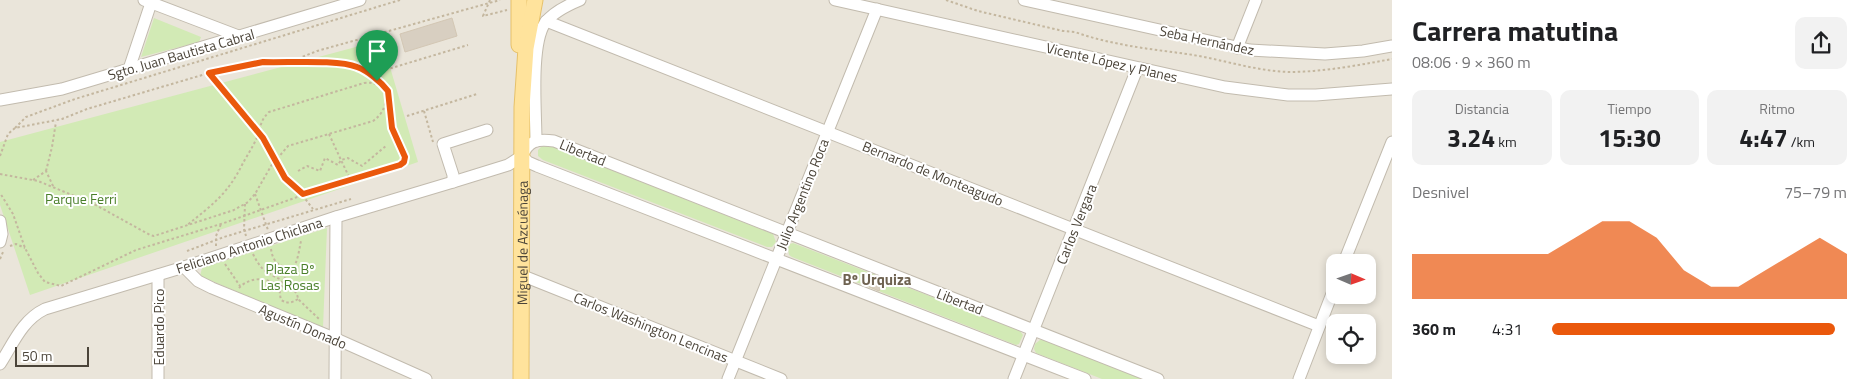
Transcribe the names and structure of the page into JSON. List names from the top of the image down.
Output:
{
  "streets": {
    "main road": ["Miguel de Azcuénaga"],
    "street": [
      "Seba Hernández",
      "Sgto. Juan Bautista Cabral",
      "Vicente López y Planes",
      "Libertad",
      "Bernardo de Monteagudo",
      "Julio Argentino Roca",
      "Carlos Vergara",
      "Feliciano Antonio Chiclana",
      "Agustín Donado",
      "Eduardo Pico",
      "Carlos Washington Lencinas"
    ]
  },
  "crossings": [
    ["Vicente López y Planes", "Julio Argentino Roca"],
    ["Vicente López y Planes", "Carlos Vergara"],
    ["Libertad", "Julio Argentino Roca"],
    ["Libertad", "Carlos Vergara"],
    ["Libertad", "Miguel de Azcuénaga"],
    ["Libertad", "Feliciano Antonio Chiclana"],
    ["Bernardo de Monteagudo", "Julio Argentino Roca"],
    ["Bernardo de Monteagudo", "Carlos Vergara"],
    ["Julio Argentino Roca", "Carlos Washington Lencinas"],
    ["Miguel de Azcuénaga", "Feliciano Antonio Chiclana"],
    ["Miguel de Azcuénaga", "Carlos Washington Lencinas"],
    ["Feliciano Antonio Chiclana", "Agustín Donado"],
    ["Feliciano Antonio Chiclana", "Eduardo Pico"]
  ],
  "districts": ["Bº Urquiza"],
  "parks": ["Parque Ferri", "Plaza Bº Las Rosas"],
  "scale_bar": "50 m",
  "north": "right",
  "page": {
    "heading": ["Carrera matutina", "08:06 · 9 × 360 m"],
    "stats": [
      ["Distancia", "3.24 km"],
      ["Tiempo", "15:30"],
      ["Ritmo", "4:47 /km"]
    ],
    "chart": ["Desnivel", "75–79 m"],
    "list": [
      {
        "name": "360 m",
        "note": "4:31"
      }
    ],
    "scale": "50 m"
  }
}
